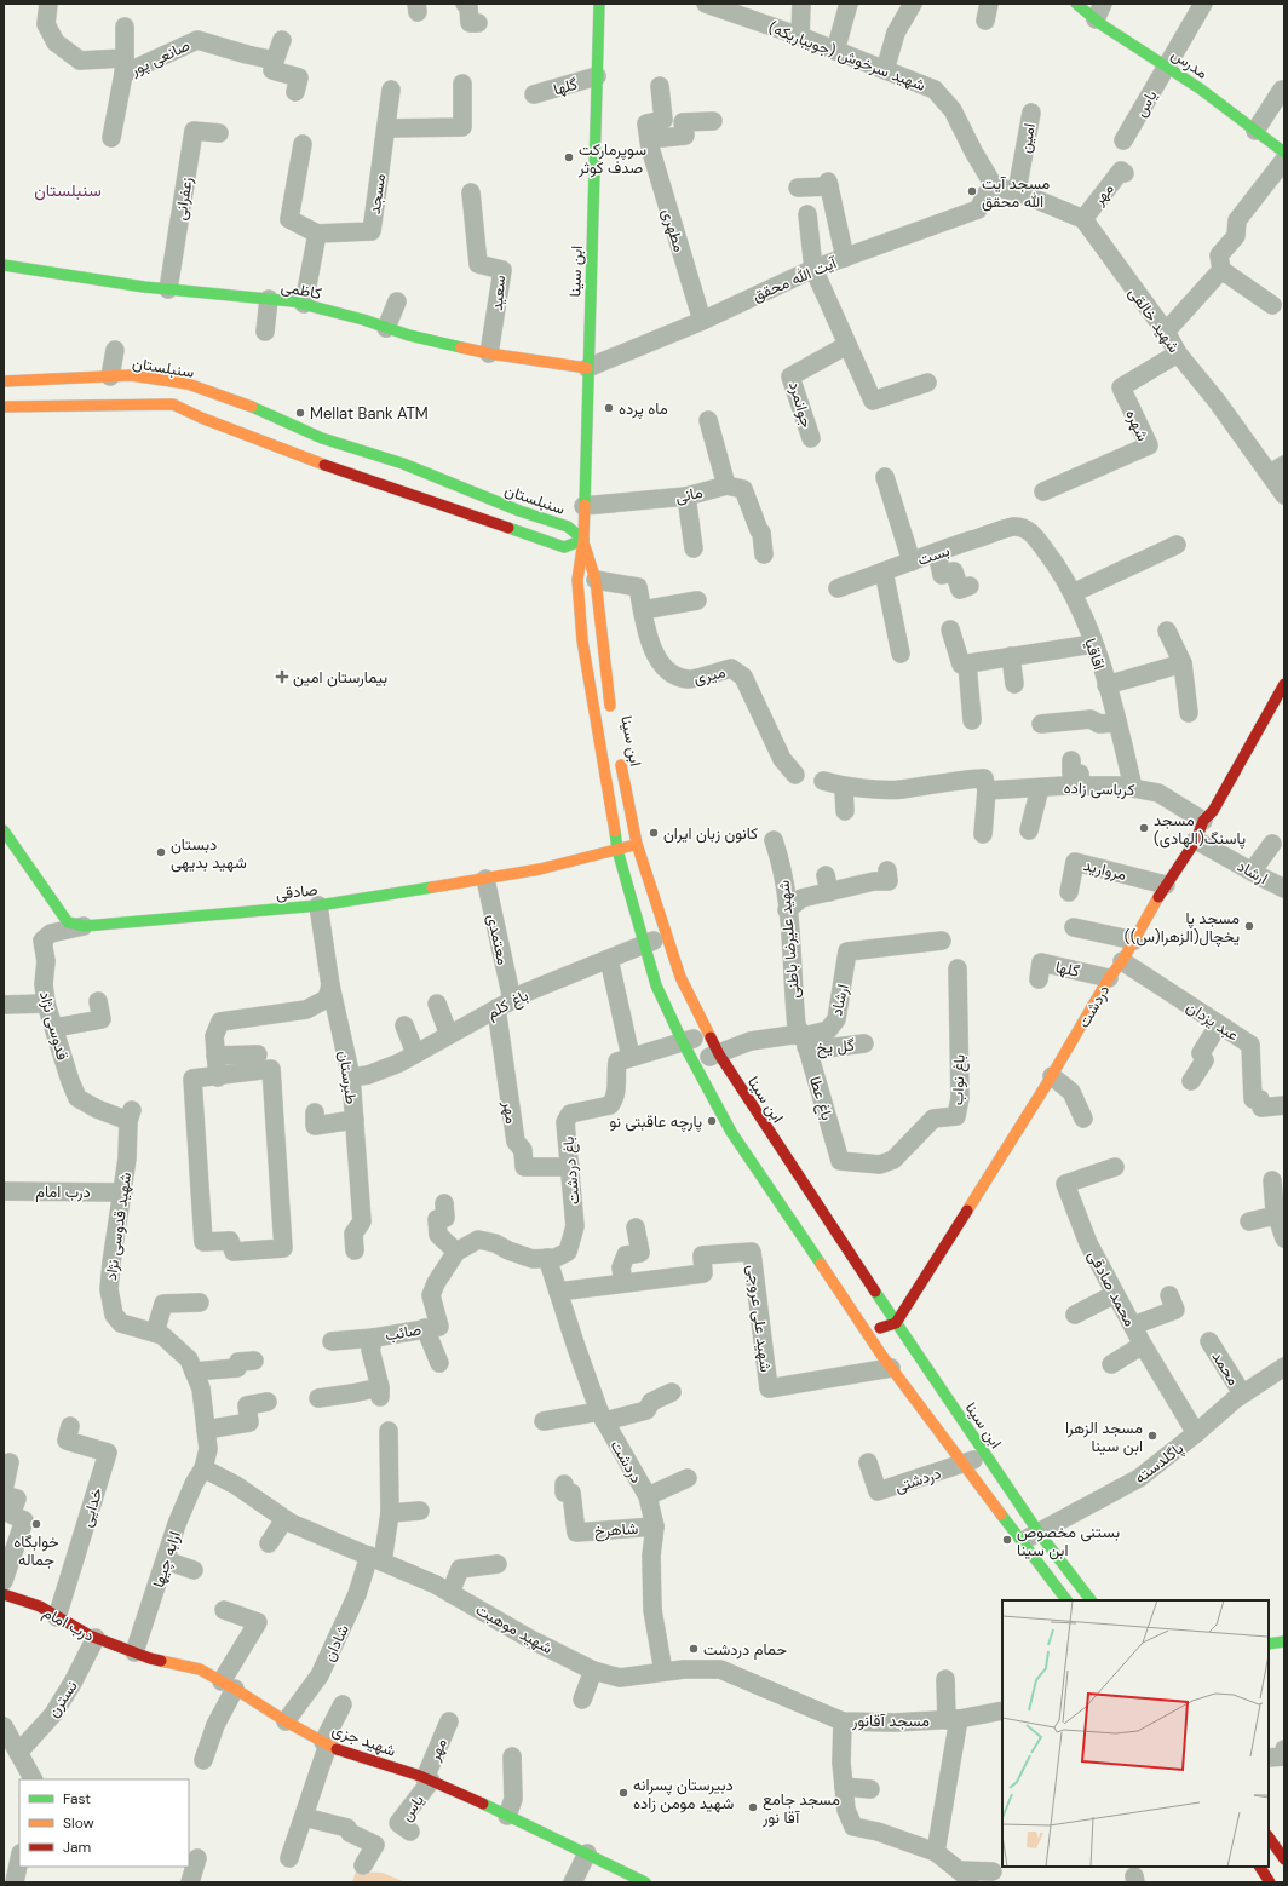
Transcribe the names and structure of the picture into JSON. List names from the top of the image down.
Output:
{
  "streets": {
    "street": [
      "شهید سرخوش (جویباریکه)",
      "صانعی پور",
      "مدرس",
      "گلها",
      "یاس",
      "امین",
      "مسجد",
      "مهر",
      "زعفرانی",
      "مطهری",
      "ابن سینا",
      "آیت الله محقق",
      "کاظمی",
      "سعید",
      "شهید خالقی",
      "سنبلستان",
      "جوانمرد",
      "شهره",
      "مانی",
      "بست",
      "اقاقیا",
      "میری",
      "کرباسی زاده",
      "مروارید",
      "ارشاد",
      "صادقی",
      "معتمدی",
      "شهید علیرضا باطنی",
      "باغ کلم",
      "دردشت",
      "عبد یزدان",
      "قدوسی نژاد",
      "گل یخ",
      "طبرستان",
      "باغ نواب",
      "باغ عطا",
      "باغ دردشت",
      "درب امام",
      "شهید قدوسی نژاد",
      "محمد صادقی",
      "شهید علی عروجی",
      "صائب",
      "محمد",
      "پاگلدسته",
      "دردشتی",
      "خدایی",
      "شاهرخ",
      "ارابه چیها",
      "شهید موهبت",
      "شادان",
      "نسترن",
      "مسجد آقانور",
      "شهید جزی"
    ]
  },
  "crossings": [
    ["شهید سرخوش (جویباریکه)", "آیت الله محقق"],
    ["مدرس", "یاس"],
    ["گلها", "ابن سینا"],
    ["گلها", "دردشت"],
    ["یاس", "مهر"],
    ["یاس", "شهید جزی"],
    ["مهر", "شهید خالقی"],
    ["مهر", "معتمدی"],
    ["مهر", "باغ کلم"],
    ["مهر", "باغ دردشت"],
    ["مهر", "شهید جزی"],
    ["زعفرانی", "کاظمی"],
    ["مطهری", "آیت الله محقق"],
    ["ابن سینا", "آیت الله محقق"],
    ["ابن سینا", "کاظمی"],
    ["ابن سینا", "سنبلستان"],
    ["ابن سینا", "مانی"],
    ["ابن سینا", "میری"],
    ["ابن سینا", "ارشاد"],
    ["ابن سینا", "صادقی"],
    ["ابن سینا", "باغ کلم"],
    ["ابن سینا", "دردشت"],
    ["ابن سینا", "باغ دردشت"],
    ["ابن سینا", "شهید علی عروجی"],
    ["ابن سینا", "پاگلدسته"],
    ["ابن سینا", "دردشتی"],
    ["آیت الله محقق", "کاظمی"],
    ["کاظمی", "سعید"],
    ["شهید خالقی", "شهره"],
    ["بست", "اقاقیا"],
    ["اقاقیا", "کرباسی زاده"],
    ["کرباسی زاده", "دردشت"],
    ["مروارید", "دردشت"],
    ["ارشاد", "شهید علیرضا باطنی"],
    ["ارشاد", "دردشت"],
    ["ارشاد", "گل یخ"],
    ["ارشاد", "باغ عطا"],
    ["صادقی", "معتمدی"],
    ["صادقی", "قدوسی نژاد"],
    ["صادقی", "طبرستان"],
    ["معتمدی", "باغ کلم"],
    ["شهید علیرضا باطنی", "گل یخ"],
    ["شهید علیرضا باطنی", "باغ عطا"],
    ["باغ کلم", "طبرستان"],
    ["دردشت", "عبد یزدان"],
    ["دردشت", "باغ دردشت"],
    ["دردشت", "شهید علی عروجی"],
    ["دردشت", "صائب"],
    ["دردشت", "شاهرخ"],
    ["دردشت", "شهید موهبت"],
    ["قدوسی نژاد", "شهید قدوسی نژاد"],
    ["گل یخ", "باغ عطا"],
    ["باغ نواب", "باغ عطا"],
    ["باغ دردشت", "صائب"],
    ["درب امام", "شهید قدوسی نژاد"],
    ["درب امام", "خدایی"],
    ["درب امام", "ارابه چیها"],
    ["درب امام", "نسترن"],
    ["درب امام", "شهید جزی"],
    ["شهید قدوسی نژاد", "ارابه چیها"],
    ["شهید قدوسی نژاد", "شهید موهبت"],
    ["محمد صادقی", "پاگلدسته"],
    ["محمد", "پاگلدسته"],
    ["ارابه چیها", "شهید موهبت"],
    ["ارابه چیها", "شهید جزی"],
    ["شهید موهبت", "شادان"],
    ["شهید موهبت", "مسجد آقانور"],
    ["شادان", "شهید جزی"]
  ],
  "districts": ["سنبلستان"],
  "places": {
    "other": [
      "سوپرمارکت صدف کوثر",
      "مسجد آیت الله محقق",
      "ماه پرده",
      "Mellat Bank ATM",
      "مسجد پاسنگ(الهادی)",
      "کانون زبان ایران",
      "دبستان شهید بدیهی",
      "مسجد پا یخچال(الزهرا(س))",
      "پارچه عاقبتی نو",
      "مسجد الزهرا ابن سینا",
      "خوابگاه جماله",
      "بستنی مخصوص ابن سینا",
      "حمام دردشت",
      "دبیرستان پسرانه شهید مومن زاده",
      "مسجد جامع آقا نور"
    ],
    "health": ["بیمارستان امین"]
  },
  "legend": ["Fast", "Slow", "Jam"]
}
